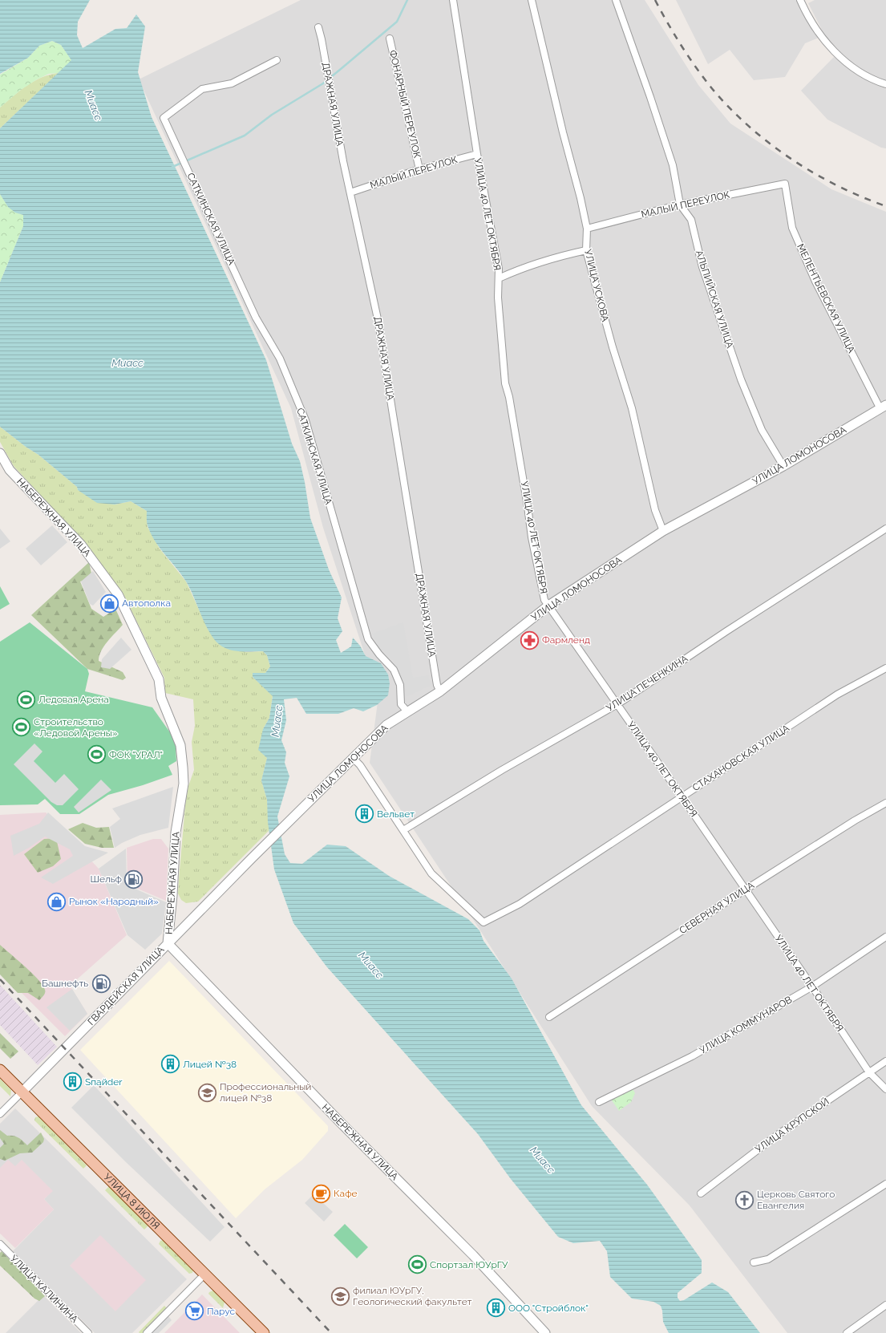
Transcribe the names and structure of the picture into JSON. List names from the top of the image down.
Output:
{
  "streets": {
    "main road": ["УЛИЦА 8 ИЮЛЯ"],
    "street": [
      "ДРАЖНАЯ УЛИЦА",
      "ФОНАРНЫЙ ПЕРЕУЛОК",
      "МАЛЫЙ ПЕРЕУЛОК",
      "УЛИЦА 40 ЛЕТ ОКТЯБРЯ",
      "САТКИНСКАЯ УЛИЦА",
      "УЛИЦА УСКОВА",
      "МЕЛЕНТЬЕВСКАЯ УЛИЦА",
      "АЛЬПИЙСКАЯ УЛИЦА",
      "УЛИЦА ЛОМОНОСОВА",
      "НАБЕРЕЖНАЯ УЛИЦА",
      "УЛИЦА ПЕЧЕНКИНА",
      "СТАХАНОВСКАЯ УЛИЦА",
      "СЕВЕРНАЯ УЛИЦА",
      "ГВАРДЕЙСКАЯ УЛИЦА",
      "УЛИЦА КОММУНАРОВ",
      "УЛИЦА КРУПСКОЙ",
      "УЛИЦА КАЛИНИНА"
    ]
  },
  "crossings": [
    ["ДРАЖНАЯ УЛИЦА", "МАЛЫЙ ПЕРЕУЛОК"],
    ["ДРАЖНАЯ УЛИЦА", "УЛИЦА ЛОМОНОСОВА"],
    ["ФОНАРНЫЙ ПЕРЕУЛОК", "МАЛЫЙ ПЕРЕУЛОК"],
    ["МАЛЫЙ ПЕРЕУЛОК", "УЛИЦА 40 ЛЕТ ОКТЯБРЯ"],
    ["МАЛЫЙ ПЕРЕУЛОК", "УЛИЦА УСКОВА"],
    ["МАЛЫЙ ПЕРЕУЛОК", "МЕЛЕНТЬЕВСКАЯ УЛИЦА"],
    ["МАЛЫЙ ПЕРЕУЛОК", "АЛЬПИЙСКАЯ УЛИЦА"],
    ["УЛИЦА 40 ЛЕТ ОКТЯБРЯ", "УЛИЦА ЛОМОНОСОВА"],
    ["УЛИЦА 40 ЛЕТ ОКТЯБРЯ", "УЛИЦА ПЕЧЕНКИНА"],
    ["УЛИЦА 40 ЛЕТ ОКТЯБРЯ", "СТАХАНОВСКАЯ УЛИЦА"],
    ["УЛИЦА 40 ЛЕТ ОКТЯБРЯ", "СЕВЕРНАЯ УЛИЦА"],
    ["УЛИЦА 40 ЛЕТ ОКТЯБРЯ", "УЛИЦА КОММУНАРОВ"],
    ["УЛИЦА 40 ЛЕТ ОКТЯБРЯ", "УЛИЦА КРУПСКОЙ"],
    ["САТКИНСКАЯ УЛИЦА", "УЛИЦА ЛОМОНОСОВА"],
    ["УЛИЦА УСКОВА", "УЛИЦА ЛОМОНОСОВА"],
    ["МЕЛЕНТЬЕВСКАЯ УЛИЦА", "УЛИЦА ЛОМОНОСОВА"],
    ["АЛЬПИЙСКАЯ УЛИЦА", "УЛИЦА ЛОМОНОСОВА"],
    ["УЛИЦА ЛОМОНОСОВА", "ГВАРДЕЙСКАЯ УЛИЦА"],
    ["НАБЕРЕЖНАЯ УЛИЦА", "ГВАРДЕЙСКАЯ УЛИЦА"],
    ["УЛИЦА ПЕЧЕНКИНА", "СТАХАНОВСКАЯ УЛИЦА"],
    ["ГВАРДЕЙСКАЯ УЛИЦА", "УЛИЦА 8 ИЮЛЯ"]
  ],
  "water": ["Миасс"],
  "places": {
    "shop": ["Автополка", "Рынок «Народный»"],
    "pharmacy": ["Фармленд"],
    "sports": [
      "Ледовая Арена",
      "Строительство «Ледовой Арены»",
      "ФОК \"УРАЛ\"",
      "Спортзал ЮУрГУ"
    ],
    "building": [
      "Вельвет",
      "Лицей №38",
      "Sпайder",
      "ООО \"Стройблок\""
    ],
    "fuel station": ["Шельф", "Башнефть"],
    "school or university": ["Профессиональный лицей №38", "филиал ЮУрГУ, Геологический факультет"],
    "cafe": ["Кафе"],
    "church": ["Церковь Святого Евангелия"],
    "supermarket": ["Парус"]
  }
}
